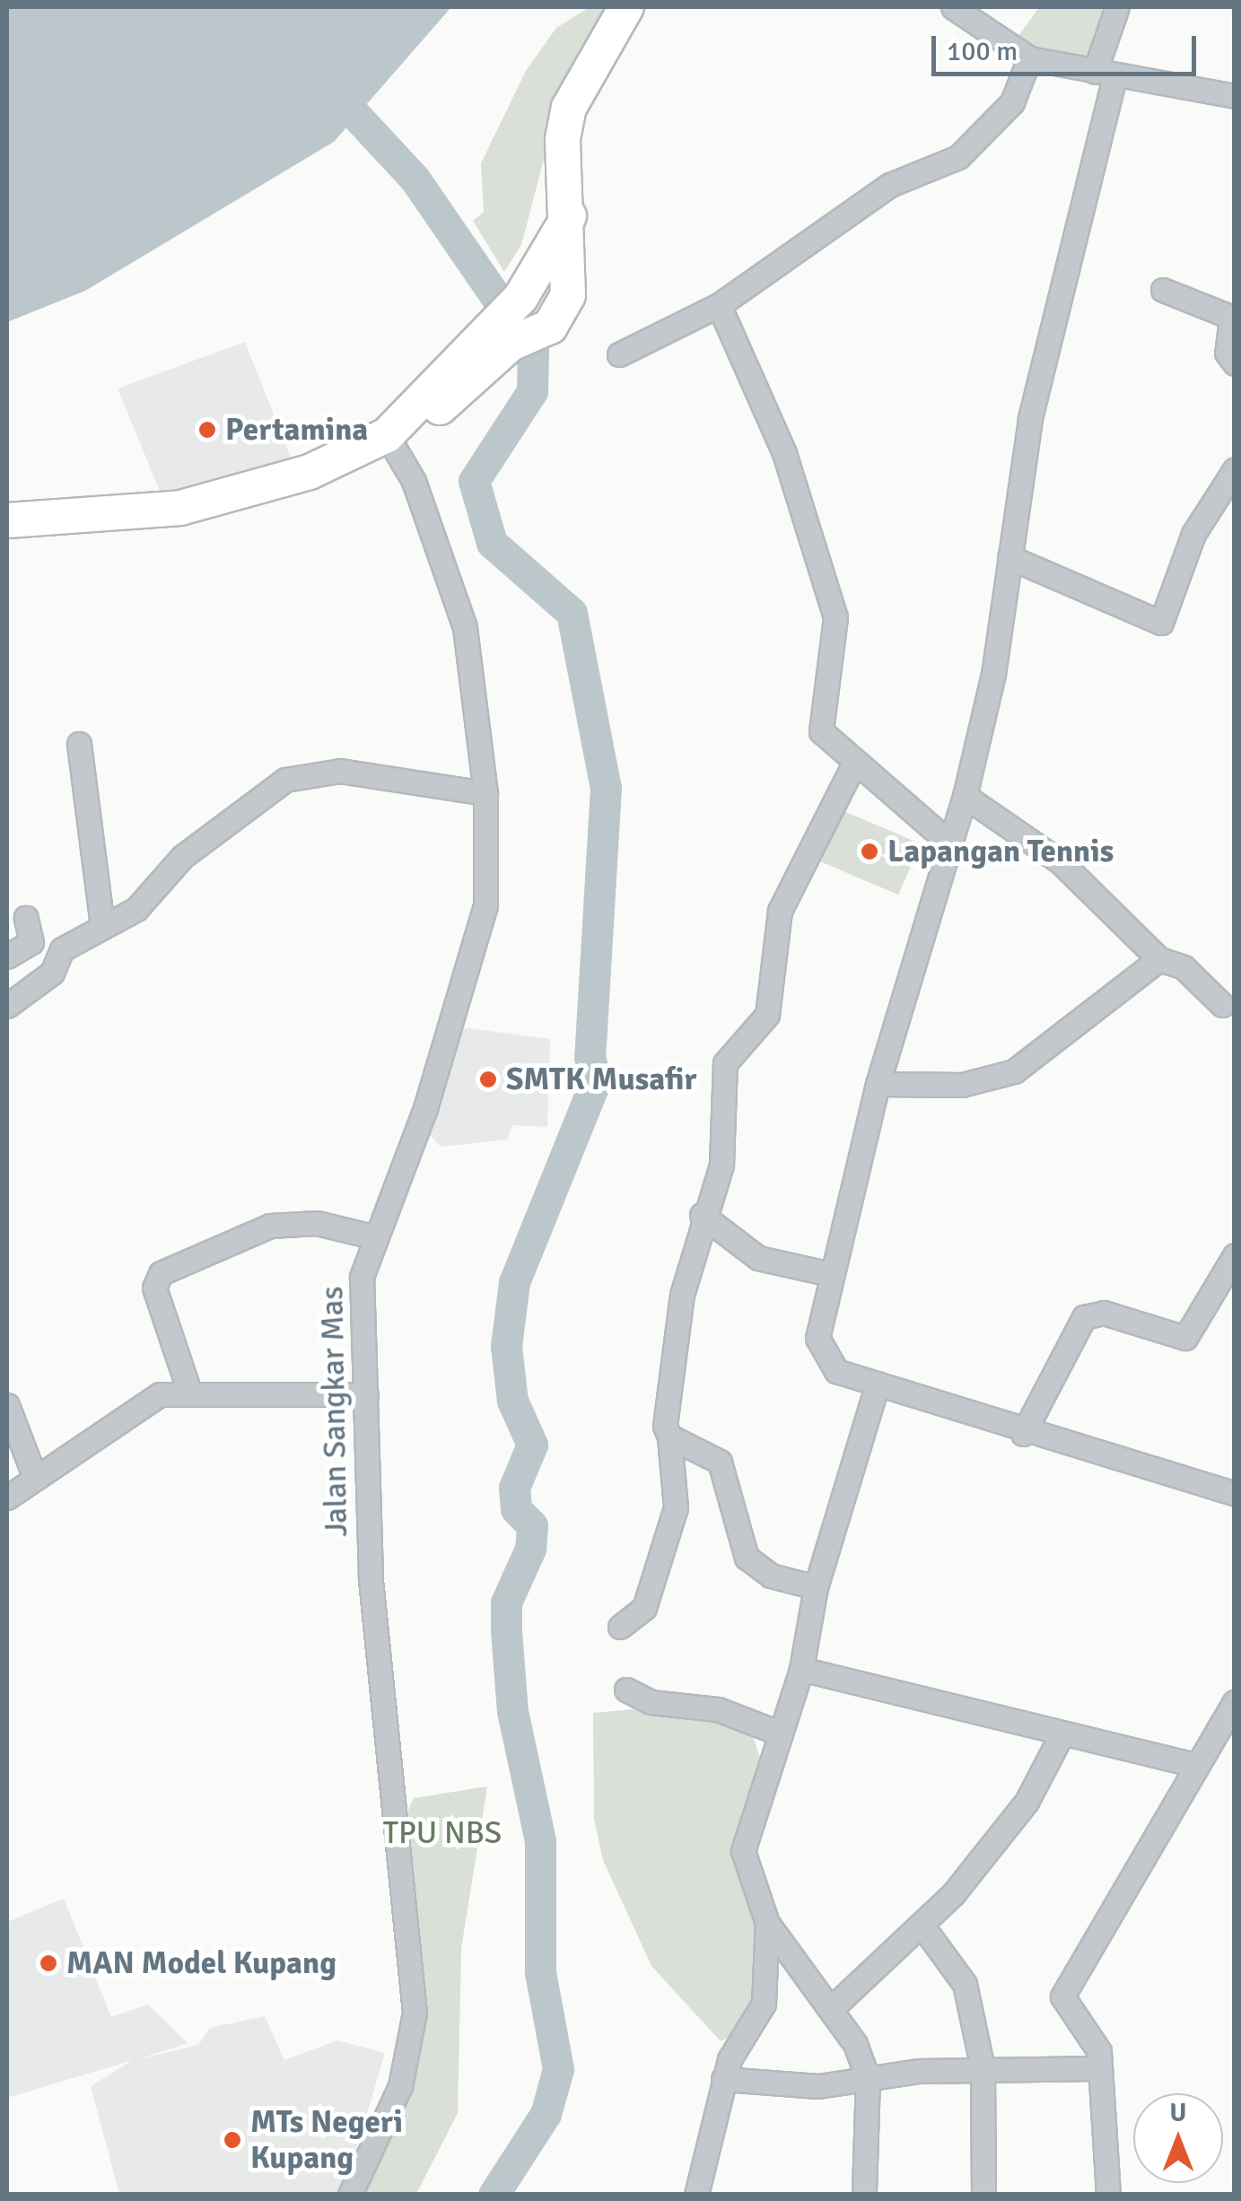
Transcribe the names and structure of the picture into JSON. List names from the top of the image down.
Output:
{
  "streets": {
    "street": ["Jalan Sangkar Mas"]
  },
  "parks": ["TPU NBS"],
  "places": [
    "Pertamina",
    "Lapangan Tennis",
    "SMTK Musafir",
    "MAN Model Kupang",
    "MTs Negeri Kupang"
  ],
  "scale_bar": "100 m",
  "north": "top"
}
